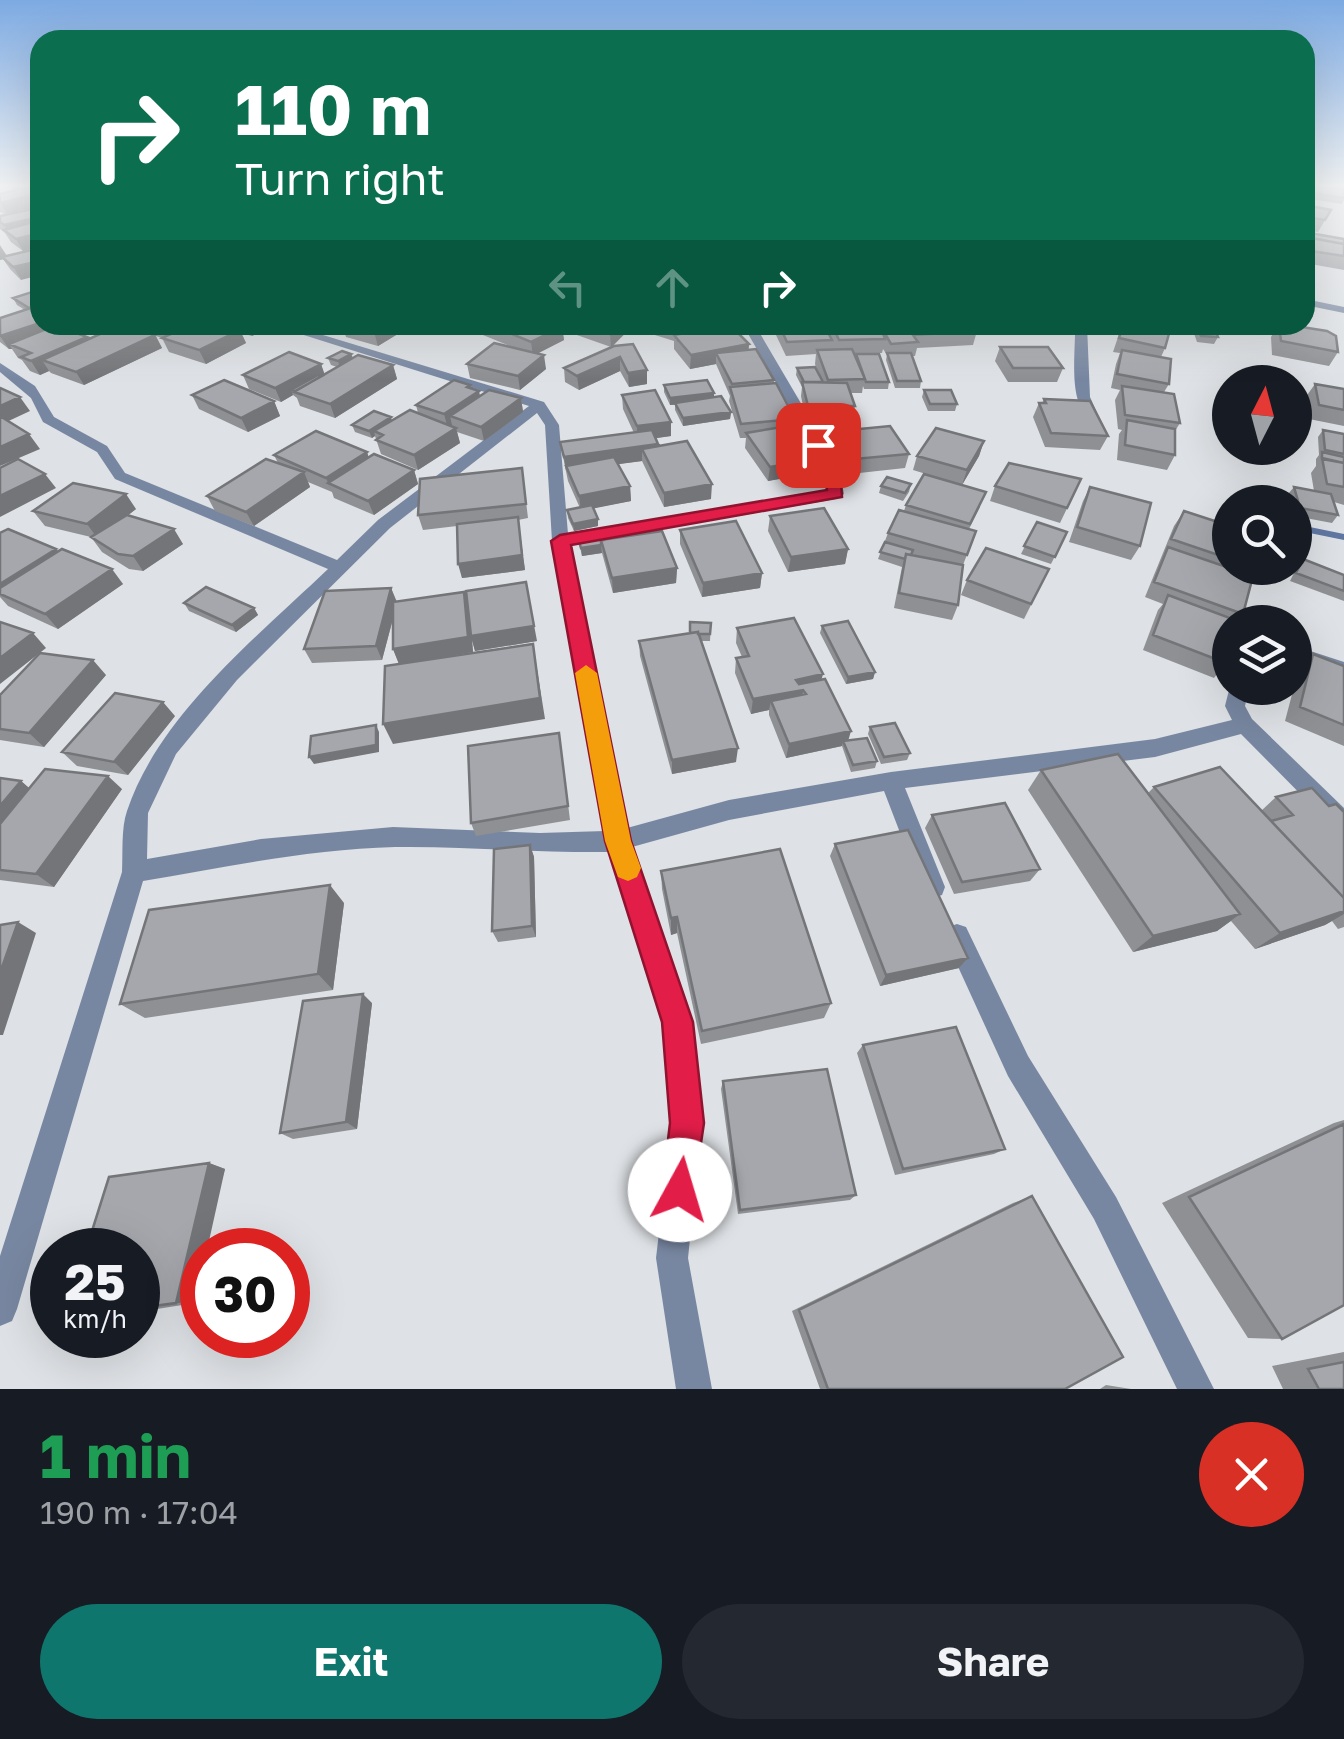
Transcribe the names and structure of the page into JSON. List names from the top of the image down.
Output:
{
  "north": "top",
  "page": {
    "turn": ["110 m", "Turn right"],
    "speed": "25 km/h",
    "limit": "30",
    "heading": ["1 min", "190 m · 17:04"],
    "buttons": ["Exit", "Share"]
  }
}
